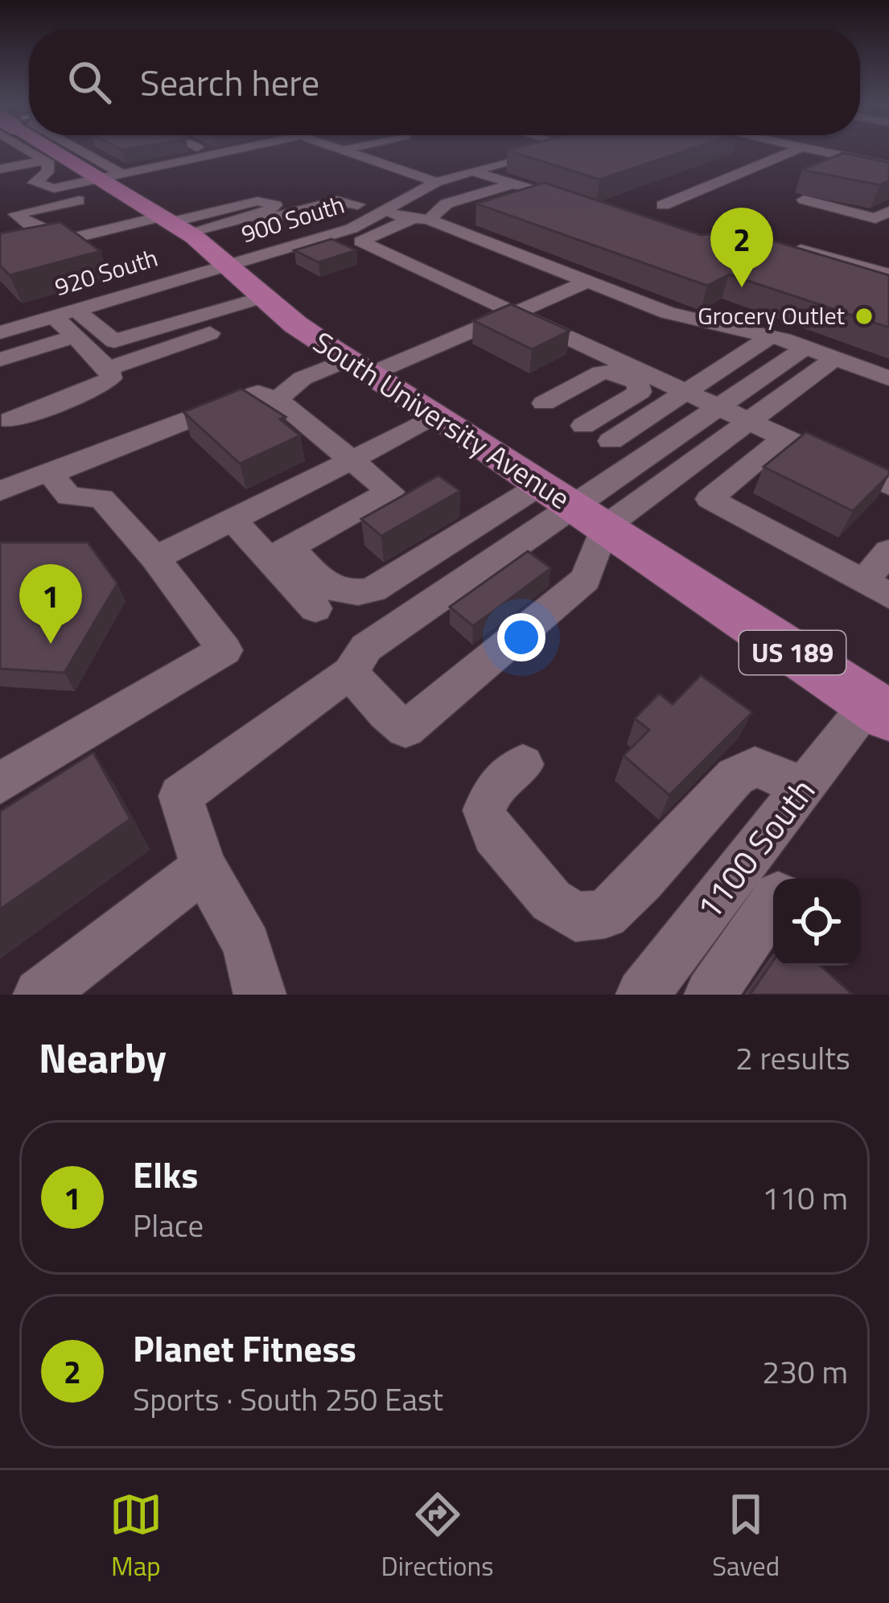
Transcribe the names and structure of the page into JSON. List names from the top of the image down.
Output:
{
  "streets": {
    "highway": ["South University Avenue", "US 189"],
    "street": ["900 South", "920 South", "1100 South"]
  },
  "crossings": [
    ["900 South", "920 South"],
    ["900 South", "South University Avenue"],
    ["920 South", "South University Avenue"],
    ["South University Avenue", "1100 South"]
  ],
  "places": ["Grocery Outlet"],
  "page": {
    "search": "Search here",
    "pins": ["2", "1"],
    "heading": ["Nearby", "2 results"],
    "list": [
      {
        "mark": "1",
        "name": "Elks",
        "note": "Place",
        "value": "110 m"
      },
      {
        "mark": "2",
        "name": "Planet Fitness",
        "note": "Sports · South 250 East",
        "value": "230 m"
      }
    ],
    "nav": ["Map", "Directions", "Saved"]
  }
}
